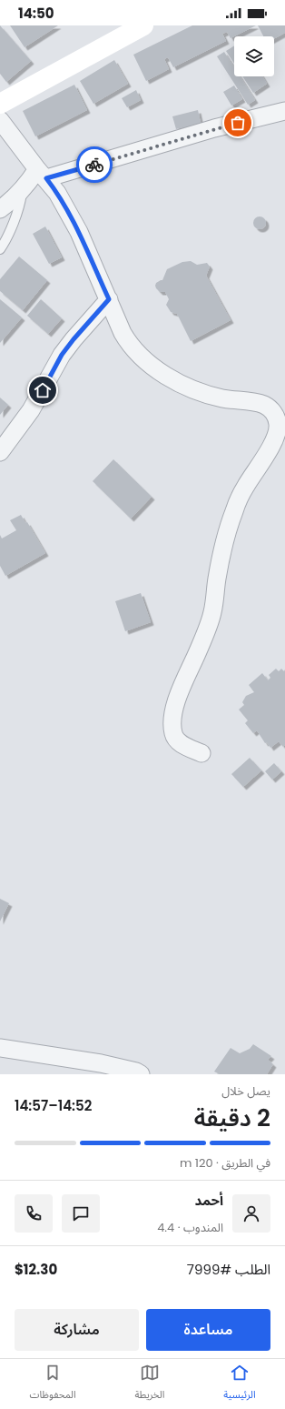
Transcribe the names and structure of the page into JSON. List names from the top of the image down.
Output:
{
  "page": {
    "status": "14:50",
    "heading": ["2 دقيقة", "يصل خلال", "14:52–14:57"],
    "panel": [
      "أحمد",
      "المندوب · 4.4",
      "الطلب #7999",
      "$12.30"
    ],
    "bar": "في الطريق · 120 m",
    "buttons": ["مساعدة", "مشاركة"],
    "tabs": ["الرئيسية", "الخريطة", "المحفوظات"]
  }
}
